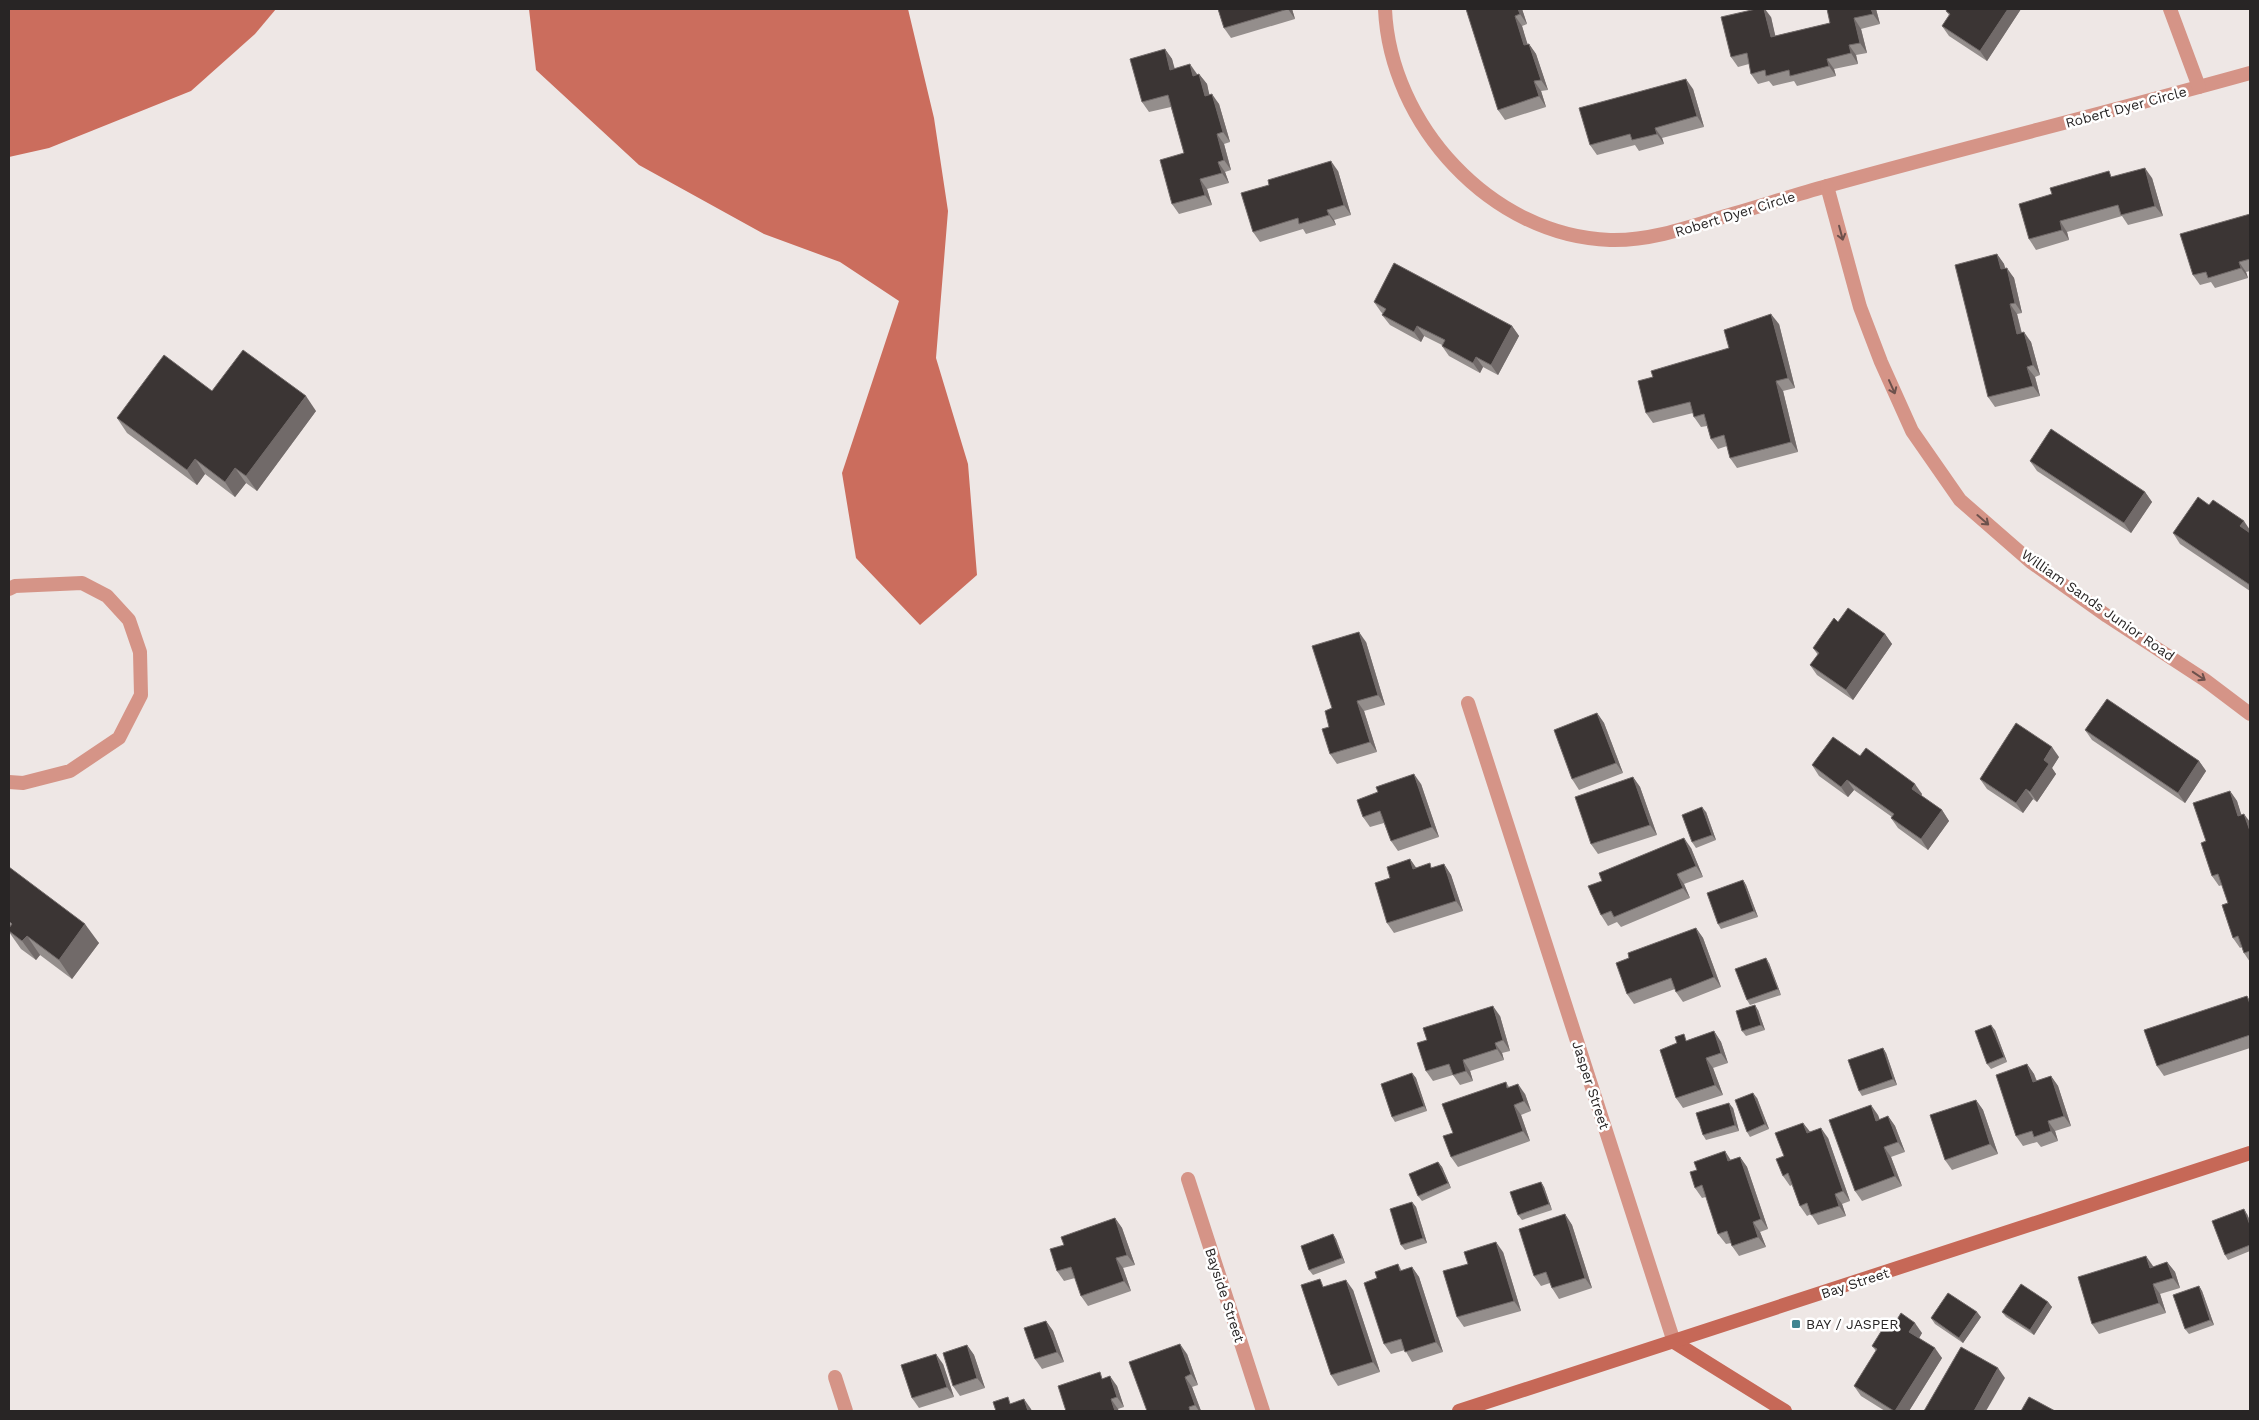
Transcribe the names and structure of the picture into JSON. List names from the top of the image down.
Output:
{
  "streets": {
    "main road": ["Bay Street"],
    "street": [
      "Robert Dyer Circle",
      "William Sands Junior Road",
      "Jasper Street",
      "Bayside Street"
    ]
  },
  "crossings": [
    ["Robert Dyer Circle", "William Sands Junior Road"],
    ["Jasper Street", "Bay Street"]
  ],
  "one_way": ["William Sands Junior Road"],
  "places": {
    "transit": ["BAY / JASPER"]
  }
}
